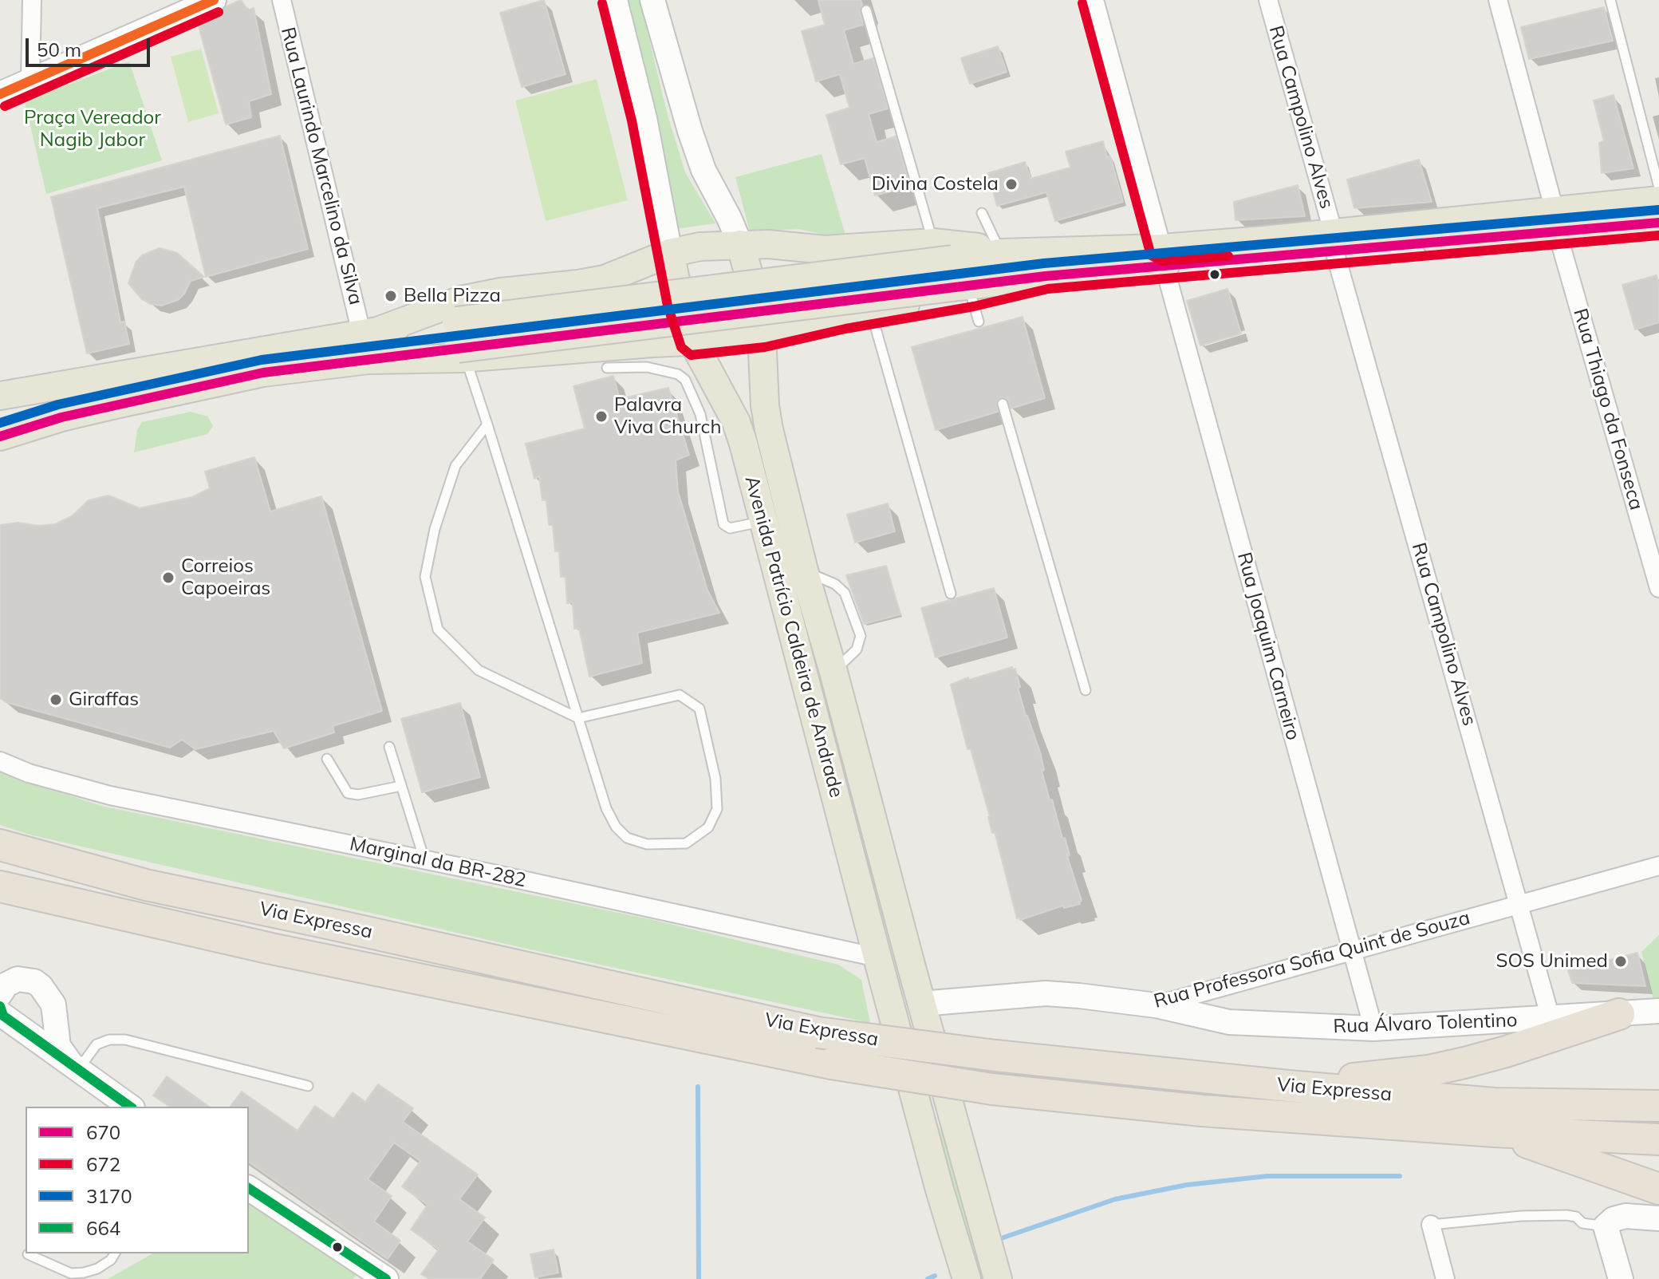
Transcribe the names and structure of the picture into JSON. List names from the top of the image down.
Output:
{
  "streets": {
    "highway": ["Via Expressa"],
    "main road": ["Avenida Patrício Caldeira de Andrade", "Rua Professora Sofia Quint de Souza", "Rua Álvaro Tolentino"],
    "street": [
      "Rua Campolino Alves",
      "Rua Laurindo Marcelino da Silva",
      "Rua Thiago da Fonseca",
      "Rua Joaquim Carneiro",
      "Marginal da BR-282"
    ]
  },
  "crossings": [
    ["Rua Campolino Alves", "Rua Professora Sofia Quint de Souza"],
    ["Rua Campolino Alves", "Rua Álvaro Tolentino"],
    ["Avenida Patrício Caldeira de Andrade", "Marginal da BR-282"],
    ["Avenida Patrício Caldeira de Andrade", "Rua Professora Sofia Quint de Souza"],
    ["Rua Joaquim Carneiro", "Rua Professora Sofia Quint de Souza"],
    ["Rua Joaquim Carneiro", "Rua Álvaro Tolentino"],
    ["Rua Professora Sofia Quint de Souza", "Rua Álvaro Tolentino"]
  ],
  "parks": ["Praça Vereador Nagib Jabor"],
  "places": [
    "Divina Costela",
    "Bella Pizza",
    "Palavra Viva Church",
    "Correios Capoeiras",
    "Giraffas",
    "SOS Unimed"
  ],
  "lines": [
    "transit line 672",
    "transit line 3170",
    "transit line 670",
    "transit line 664"
  ],
  "legend": [
    "670",
    "672",
    "3170",
    "664"
  ],
  "scale_bar": "50 m"
}
